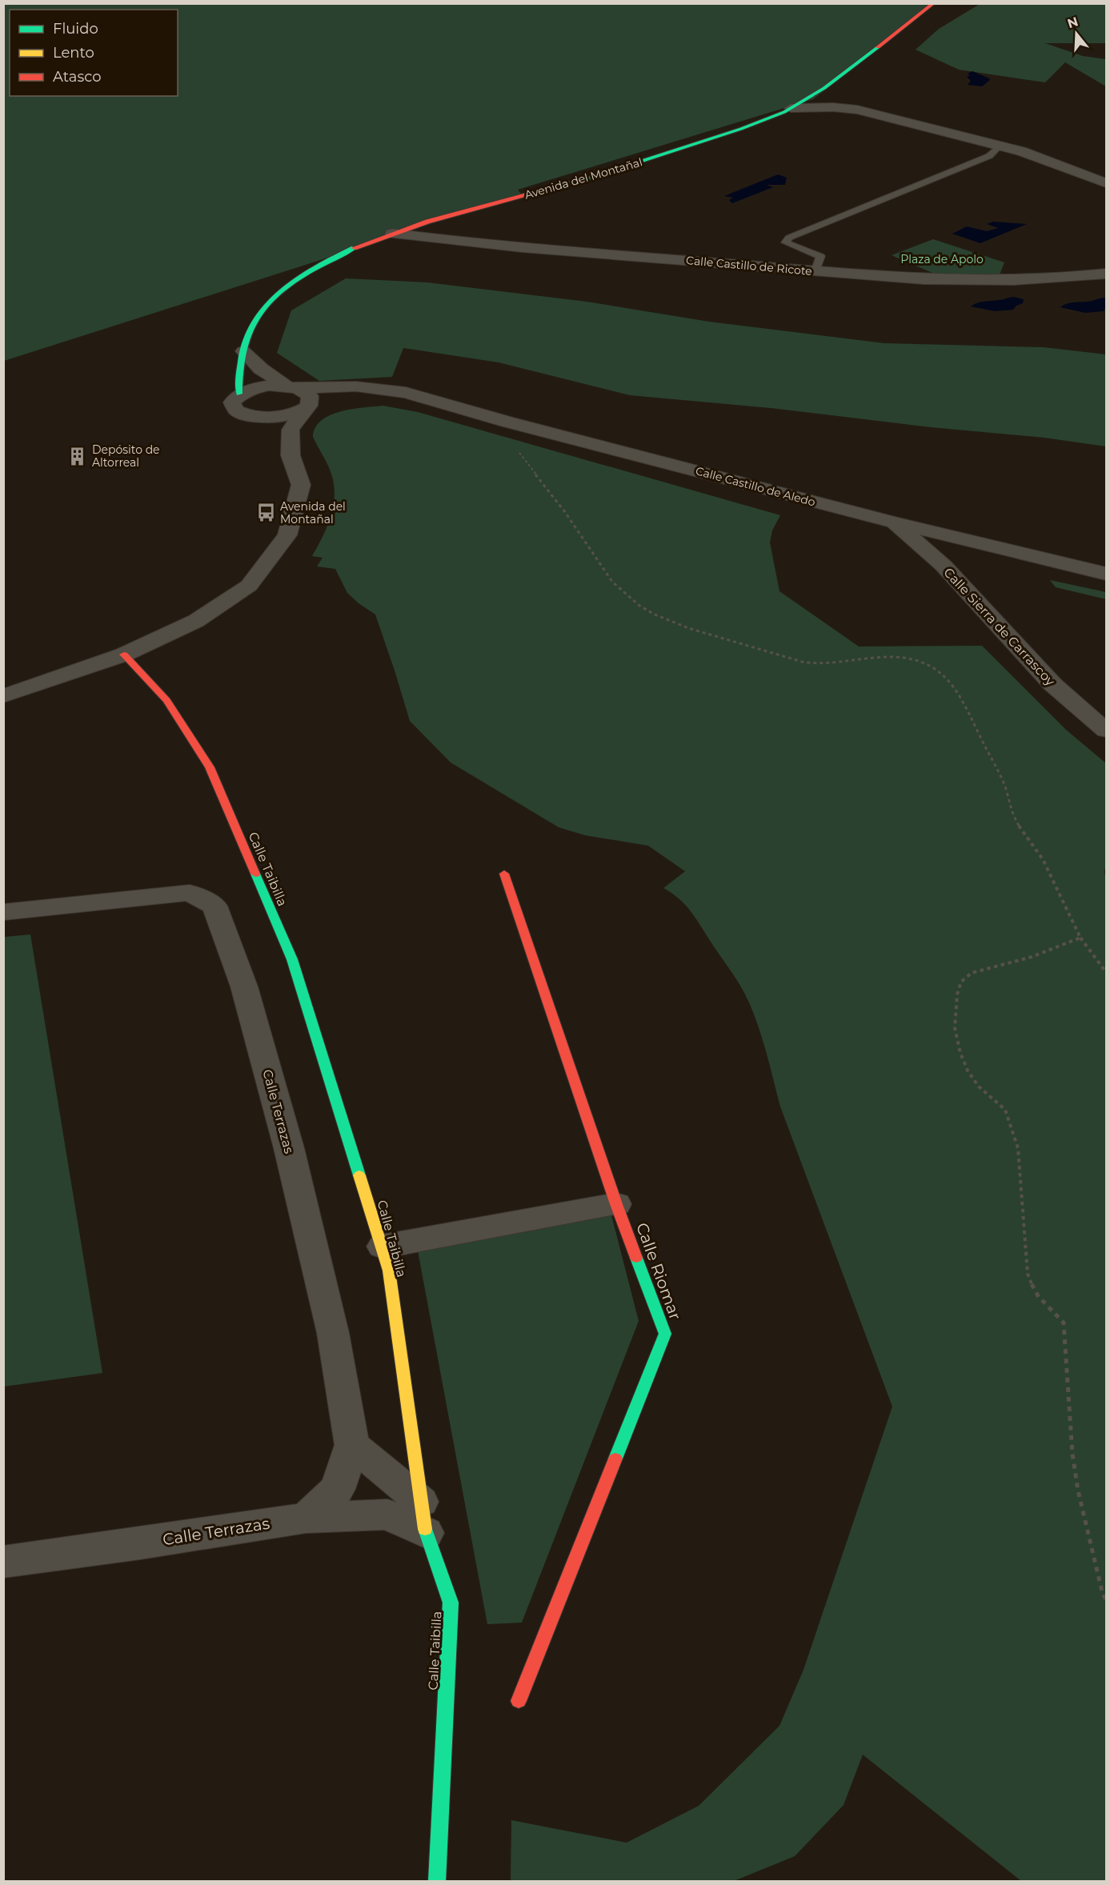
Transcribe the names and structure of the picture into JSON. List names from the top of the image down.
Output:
{
  "streets": {
    "street": [
      "Avenida del Montañal",
      "Calle Castillo de Ricote",
      "Calle Castillo de Aledo",
      "Calle Sierra de Carrascoy",
      "Calle Taibilla",
      "Calle Terrazas",
      "Calle Riomar"
    ]
  },
  "crossings": [
    ["Avenida del Montañal", "Calle Castillo de Ricote"],
    ["Avenida del Montañal", "Calle Castillo de Aledo"],
    ["Calle Castillo de Aledo", "Calle Sierra de Carrascoy"],
    ["Calle Taibilla", "Calle Terrazas"]
  ],
  "parks": ["Plaza de Apolo"],
  "places": {
    "building": ["Depósito de Altorreal"],
    "bus stop": ["Avenida del Montañal"]
  },
  "legend": ["Fluido", "Lento", "Atasco"],
  "north": "top"
}
